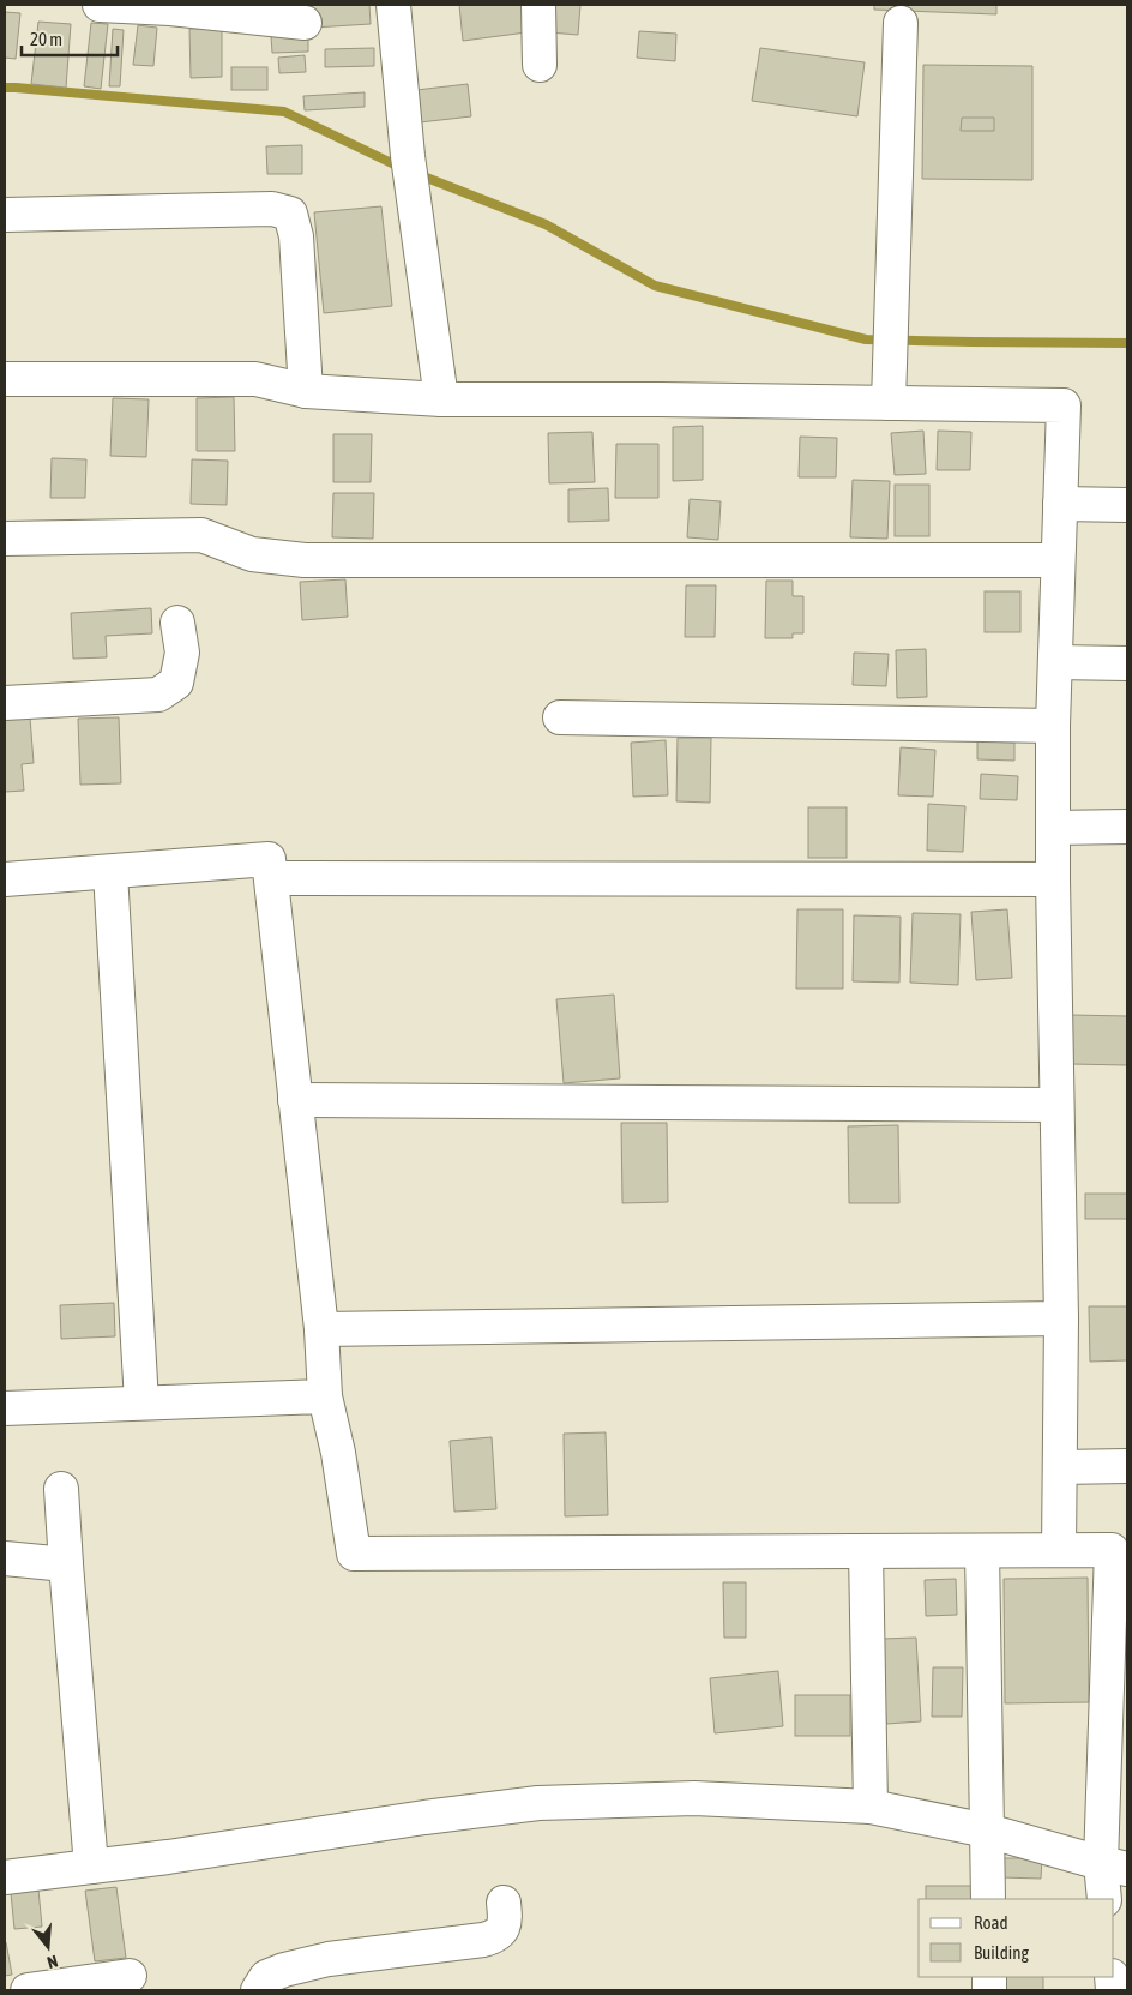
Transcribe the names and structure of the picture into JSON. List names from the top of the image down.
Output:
{
  "legend": ["Road", "Building"],
  "scale_bar": "20 m",
  "north": "bottom"
}
